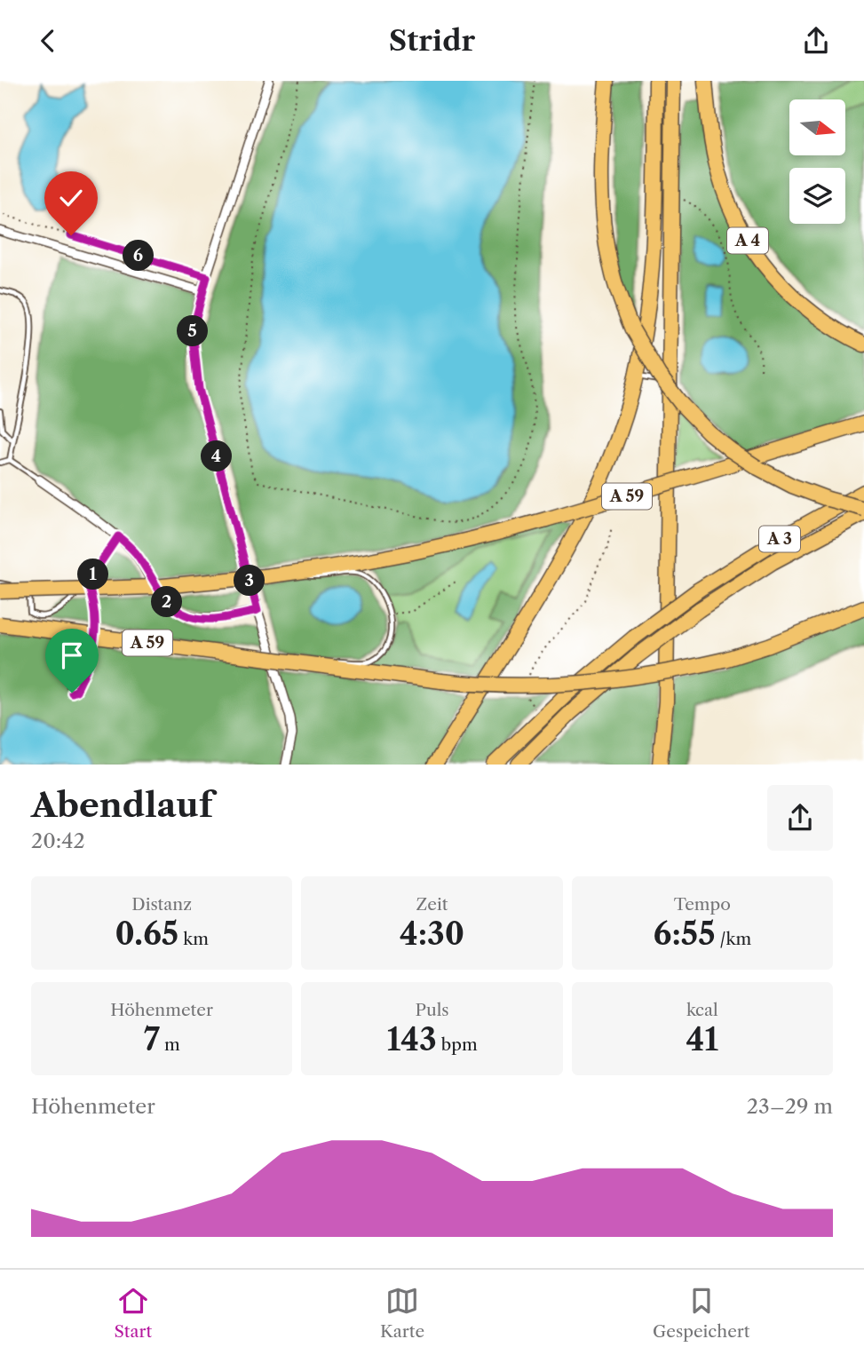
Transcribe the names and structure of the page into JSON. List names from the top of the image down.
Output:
{
  "streets": {
    "highway": ["A 4", "A 59", "A 3"]
  },
  "north": "right",
  "page": {
    "header": "Stridr",
    "pins": [
      "6",
      "5",
      "4",
      "1",
      "3",
      "2"
    ],
    "heading": ["Abendlauf", "20:42"],
    "stats": [
      ["Distanz", "0.65 km"],
      ["Zeit", "4:30"],
      ["Tempo", "6:55 /km"],
      ["Höhenmeter", "7 m"],
      ["Puls", "143 bpm"],
      ["kcal", "41"]
    ],
    "chart": ["Höhenmeter", "23–29 m"],
    "tabs": ["Start", "Karte", "Gespeichert"]
  }
}
